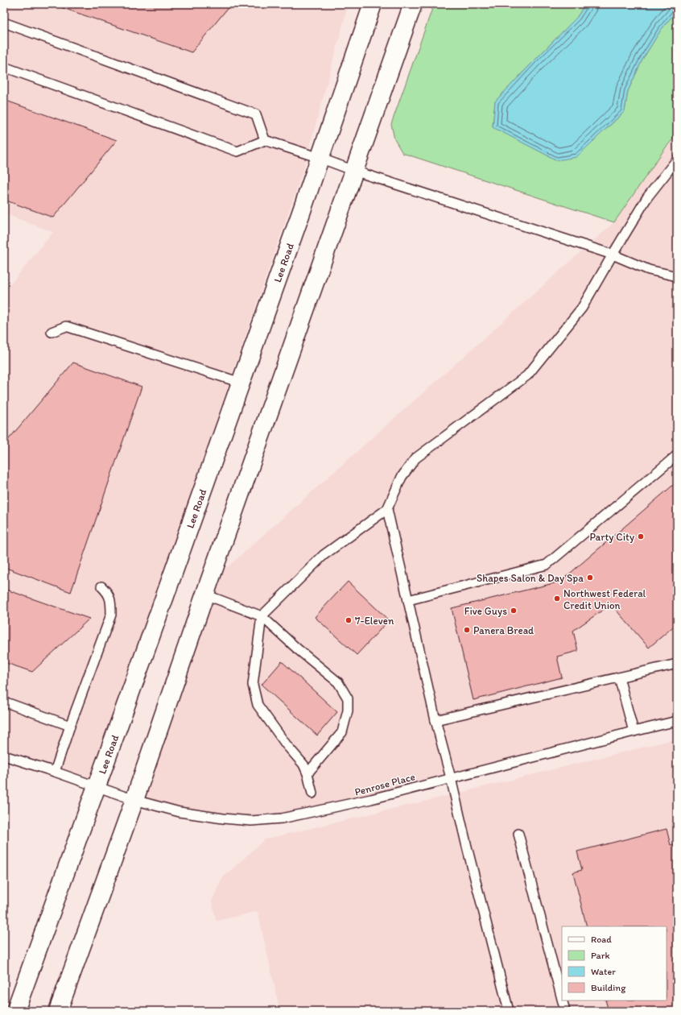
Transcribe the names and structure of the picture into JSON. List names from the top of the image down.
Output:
{
  "streets": {
    "street": ["Lee Road"],
    "lane": ["Penrose Place"]
  },
  "crossings": [
    ["Lee Road", "Penrose Place"]
  ],
  "places": [
    "Party City",
    "Shapes Salon & Day Spa",
    "Northwest Federal Credit Union",
    "Five Guys",
    "7-Eleven",
    "Panera Bread"
  ],
  "legend": [
    "Road",
    "Park",
    "Water",
    "Building"
  ]
}
